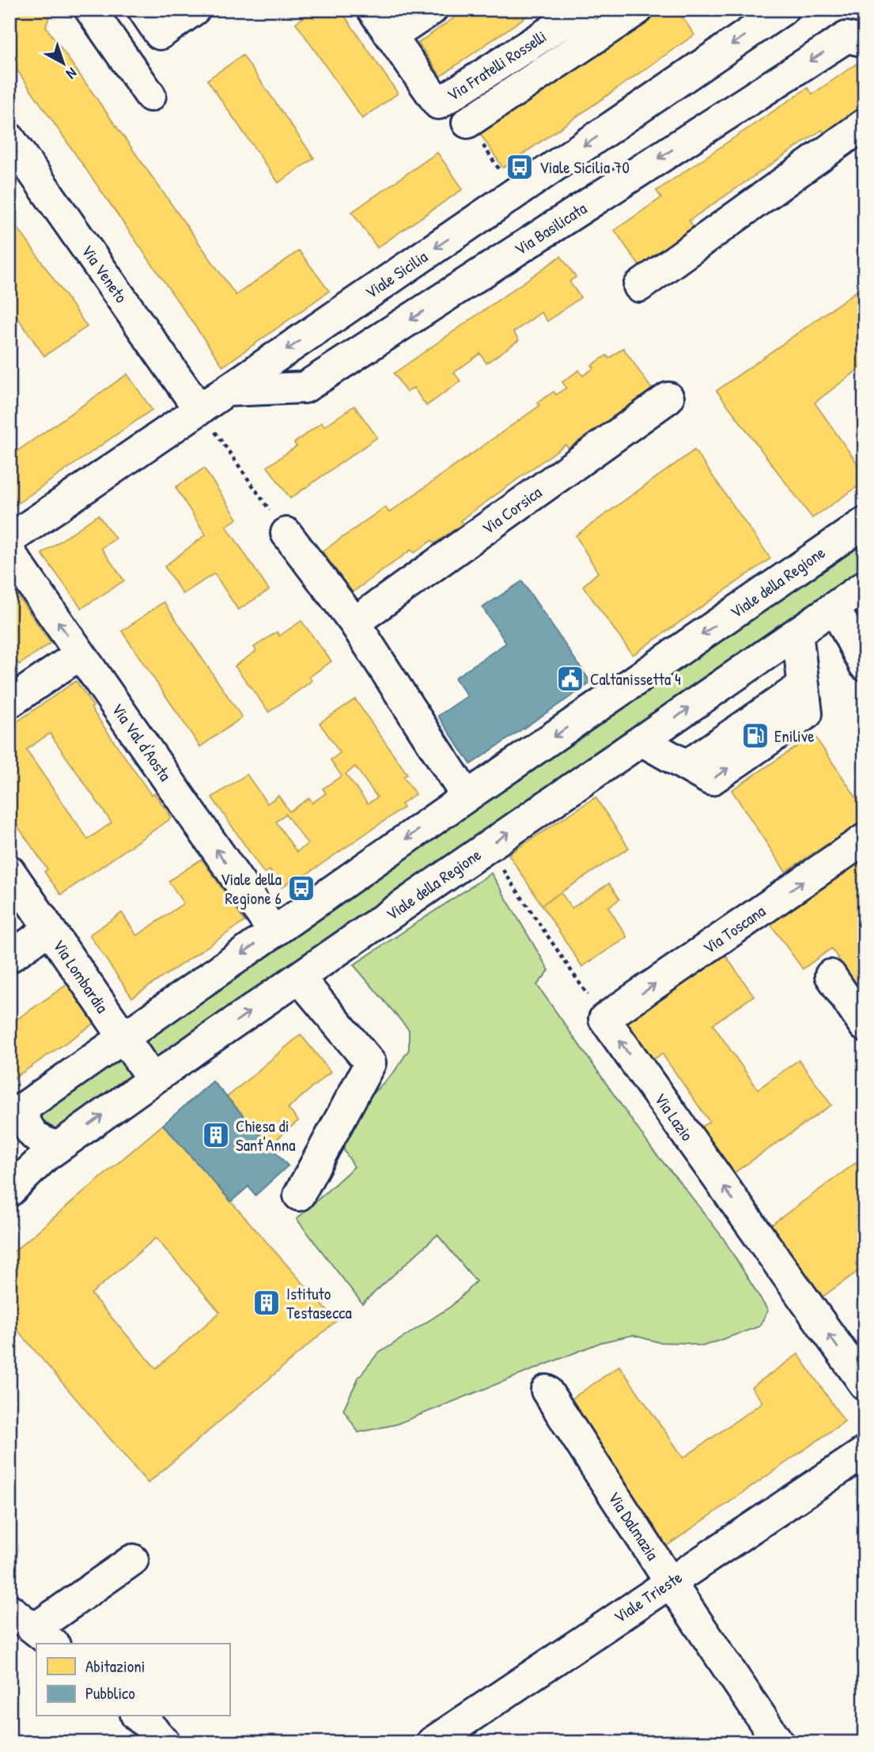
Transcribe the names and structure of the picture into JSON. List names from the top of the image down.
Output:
{
  "streets": {
    "street": [
      "Via Fratelli Rosselli",
      "Via Basilicata",
      "Via Veneto",
      "Viale Sicilia",
      "Via Corsica",
      "Viale della Regione",
      "Via Val d'Aosta",
      "Via Toscana",
      "Via Lombardia",
      "Via Lazio",
      "Via Dalmazia",
      "Viale Trieste"
    ]
  },
  "crossings": [
    ["Via Basilicata", "Viale Sicilia"],
    ["Via Veneto", "Viale Sicilia"],
    ["Viale della Regione", "Via Val d'Aosta"],
    ["Viale della Regione", "Via Lombardia"],
    ["Via Toscana", "Via Lazio"],
    ["Via Dalmazia", "Viale Trieste"]
  ],
  "one_way": ["Via Toscana", "Via Lazio"],
  "places": {
    "bus stop": ["Viale Sicilia 70", "Viale della Regione 6"],
    "public building": ["Caltanissetta 4"],
    "fuel station": ["Enilive"],
    "building": ["Chiesa di Sant'Anna", "Istituto Testasecca"]
  },
  "legend": ["Abitazioni", "Pubblico"],
  "north": "bottom right"
}
